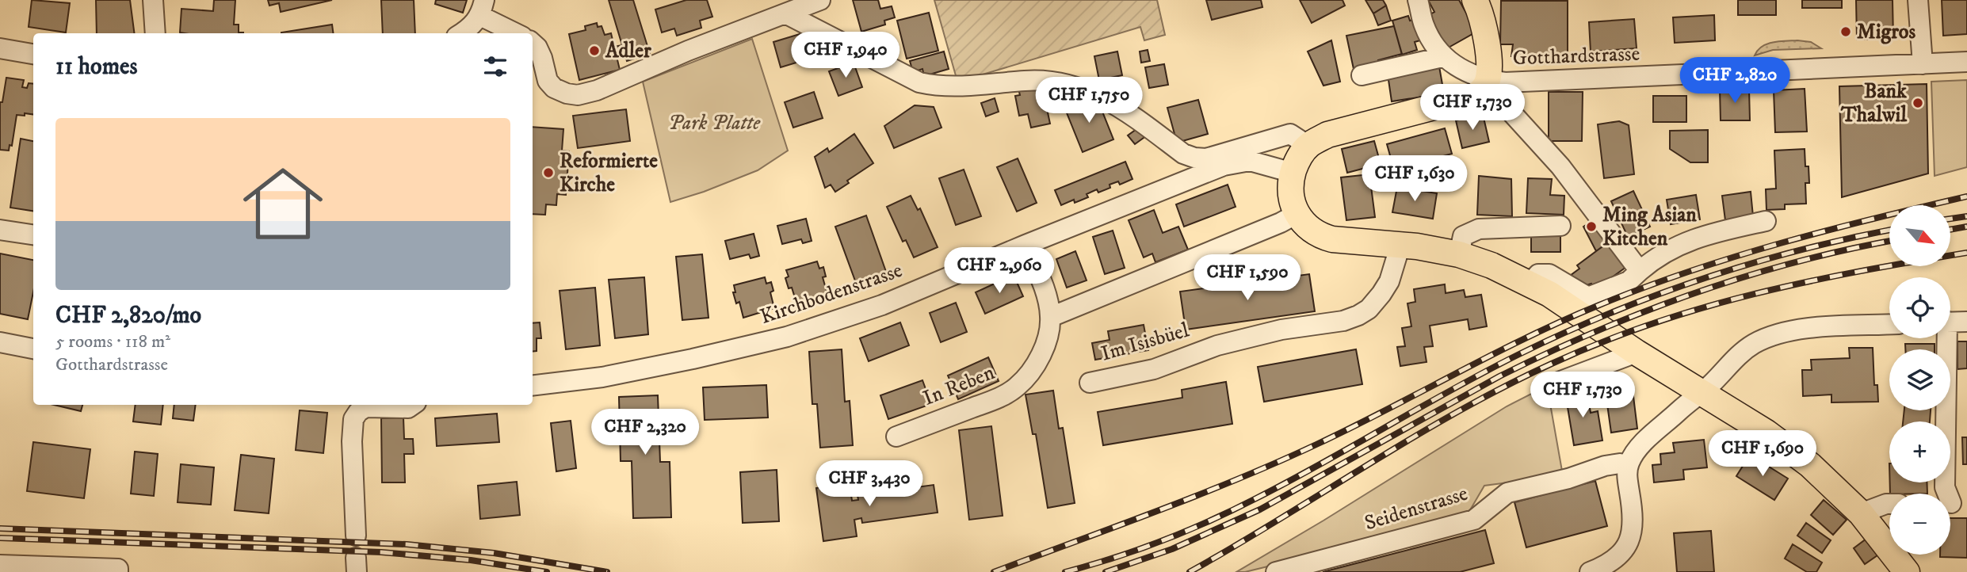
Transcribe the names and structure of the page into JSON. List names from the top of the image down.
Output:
{
  "streets": {
    "street": [
      "Gotthardstrasse",
      "Kirchbodenstrasse",
      "Im Isisbüel",
      "In Reben",
      "Seidenstrasse"
    ]
  },
  "crossings": [
    ["Kirchbodenstrasse", "In Reben"]
  ],
  "parks": ["Park Platte"],
  "places": [
    "Migros",
    "Adler",
    "Bank Thalwil",
    "Reformierte Kirche",
    "Ming Asian Kitchen"
  ],
  "north": "bottom right",
  "page": {
    "price": [
      "CHF 1,940",
      "CHF 2,820",
      "CHF 1,750",
      "CHF 1,730",
      "CHF 1,630",
      "CHF 2,960",
      "CHF 1,590",
      "CHF 1,730",
      "CHF 2,320",
      "CHF 1,690",
      "CHF 3,430"
    ],
    "heading": "11 homes",
    "list": [
      {
        "name": "CHF 2,820/mo",
        "note": "5 rooms · 118 m² · Gotthardstrasse"
      }
    ],
    "map_buttons": ["+", "−"]
  }
}
